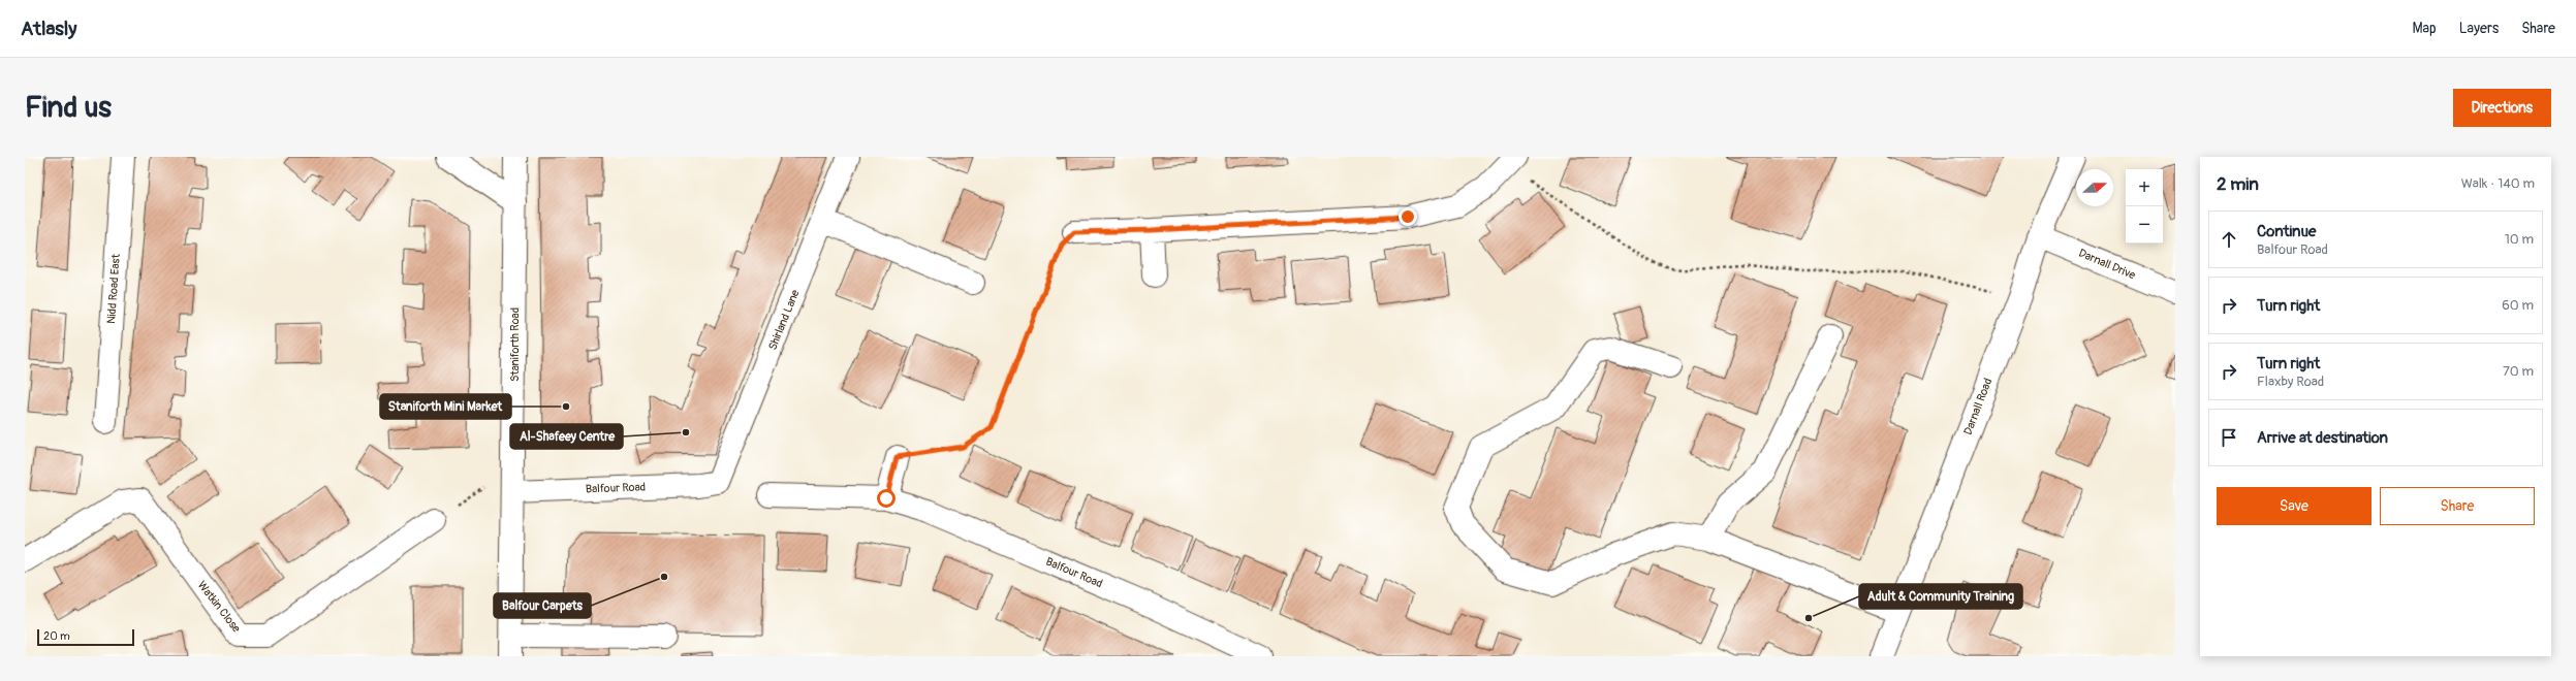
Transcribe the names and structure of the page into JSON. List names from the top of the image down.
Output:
{
  "streets": {
    "street": [
      "Darnall Drive",
      "Nidd Road East",
      "Shirland Lane",
      "Staniforth Road",
      "Darnall Road",
      "Balfour Road",
      "Watkin Close"
    ]
  },
  "crossings": [
    ["Darnall Drive", "Darnall Road"],
    ["Shirland Lane", "Balfour Road"],
    ["Staniforth Road", "Balfour Road"]
  ],
  "places": [
    "Staniforth Mini Market",
    "Al-Shafeey Centre",
    "Balfour Carpets",
    "Adult & Community Training"
  ],
  "scale_bar": "20 m",
  "north": "right",
  "page": {
    "header": "Atlasly",
    "nav": ["Map", "Layers", "Share"],
    "buttons": [
      "Directions",
      ["Save", "Share"]
    ],
    "title": "Find us",
    "heading": ["2 min", "Walk · 140 m"],
    "map_buttons": ["+", "−"],
    "list": [
      ["Continue", "Balfour Road", "10 m"],
      ["Turn right", "60 m"],
      ["Turn right", "Flaxby Road", "70 m"],
      "Arrive at destination"
    ],
    "scale": "20 m"
  }
}
